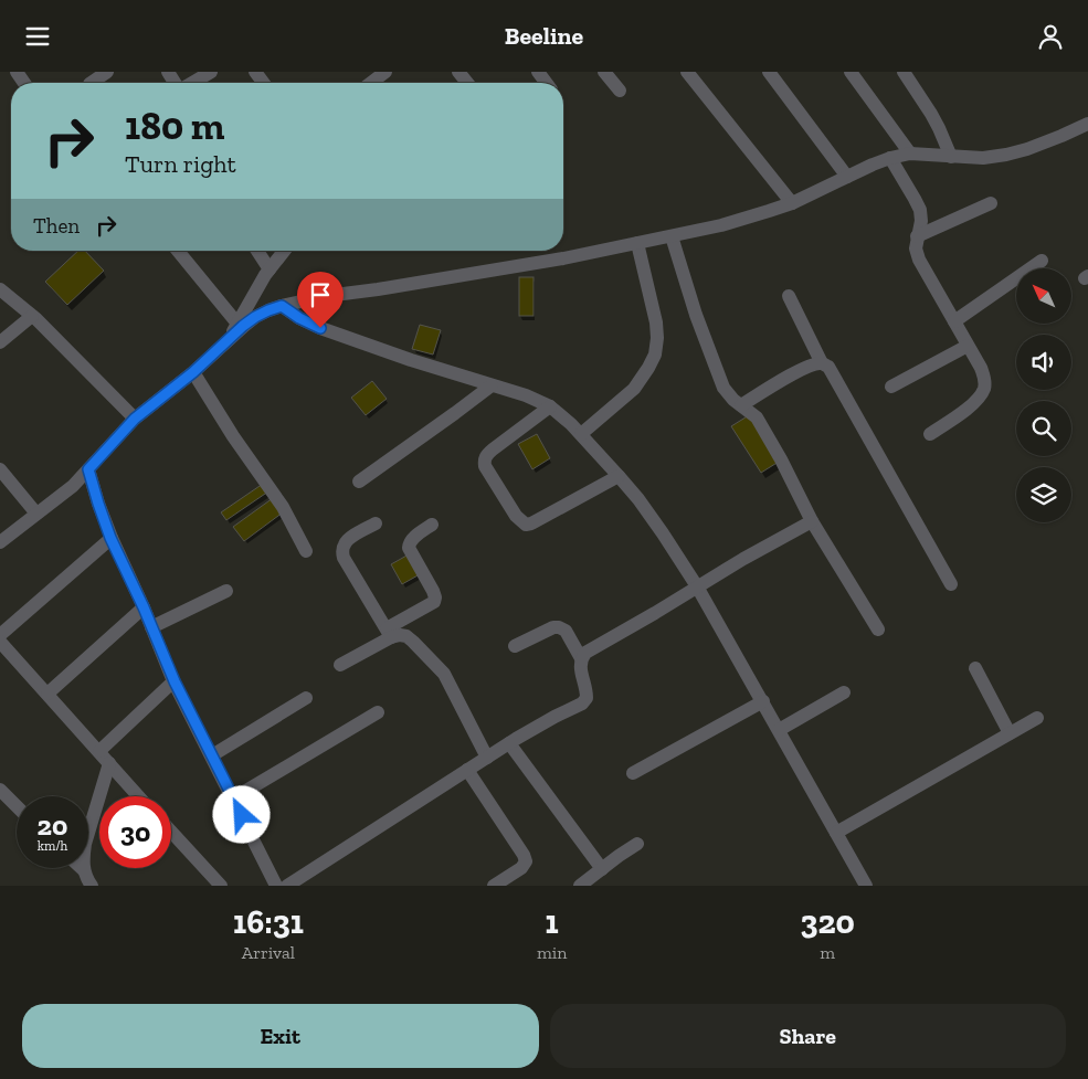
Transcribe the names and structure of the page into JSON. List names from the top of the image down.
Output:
{
  "north": "top left",
  "page": {
    "header": "Beeline",
    "turn": ["180 m", "Turn right"],
    "then": "Then",
    "speed": "20 km/h",
    "limit": "30",
    "eta": [
      "16:31",
      "Arrival",
      "1",
      "min",
      "320",
      "m"
    ],
    "buttons": ["Exit", "Share"]
  }
}
